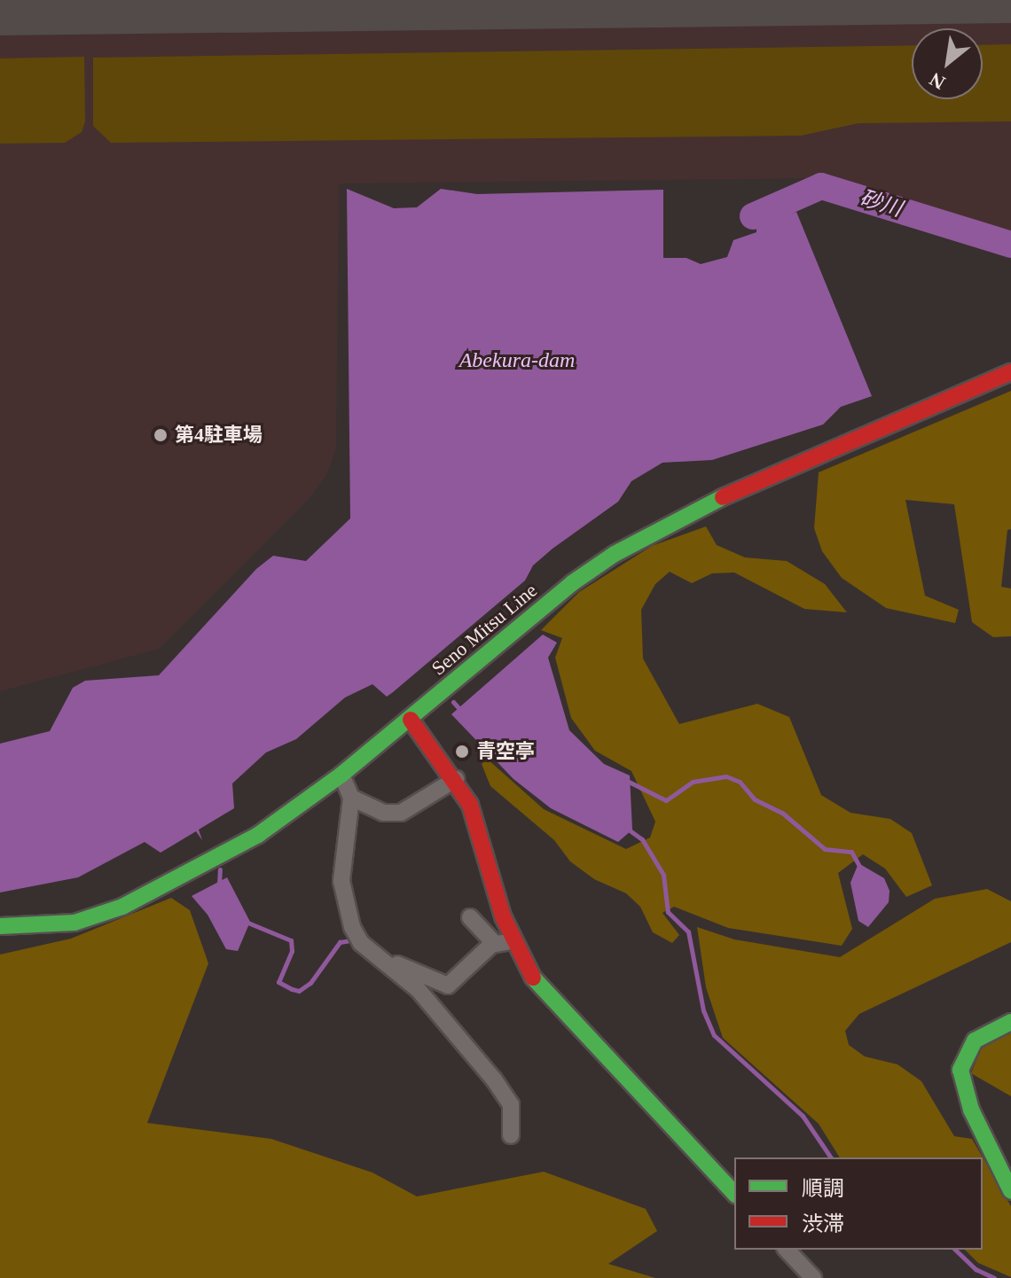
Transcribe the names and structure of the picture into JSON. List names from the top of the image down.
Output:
{
  "streets": {
    "main road": ["Seno Mitsu Line"]
  },
  "water": ["砂川", "Abekura-dam"],
  "places": ["第4駐車場", "青空亭"],
  "legend": ["順調", "渋滞"],
  "north": "bottom left"
}
